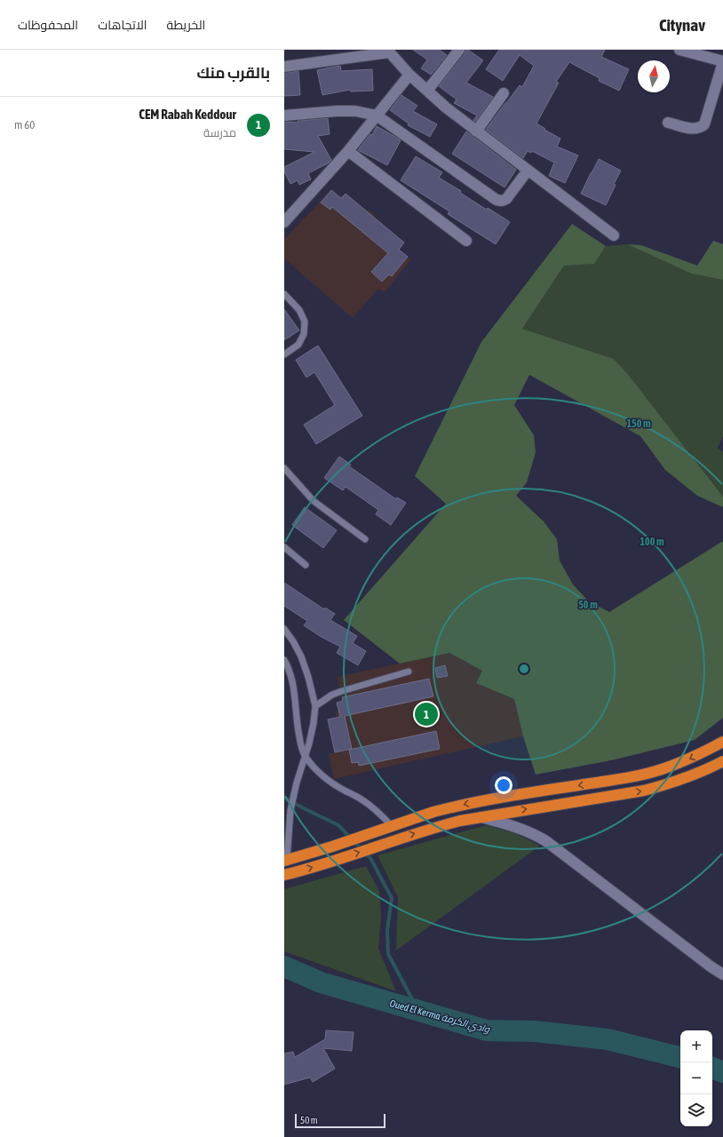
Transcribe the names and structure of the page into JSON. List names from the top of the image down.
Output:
{
  "water": ["Oued El Kerma وادي الكرمة"],
  "scale_bar": "50 m",
  "north": "top",
  "page": {
    "header": "Citynav",
    "nav": ["الخريطة", "الاتجاهات", "المحفوظات"],
    "heading": "بالقرب منك",
    "list": [
      {
        "mark": "1",
        "name": "CEM Rabah Keddour",
        "note": "مدرسة",
        "value": "60 m"
      }
    ],
    "pins": "1",
    "map_buttons": ["+", "−"],
    "scale": "50 m"
  },
  "rings": ["150 m", "100 m", "50 m"]
}
